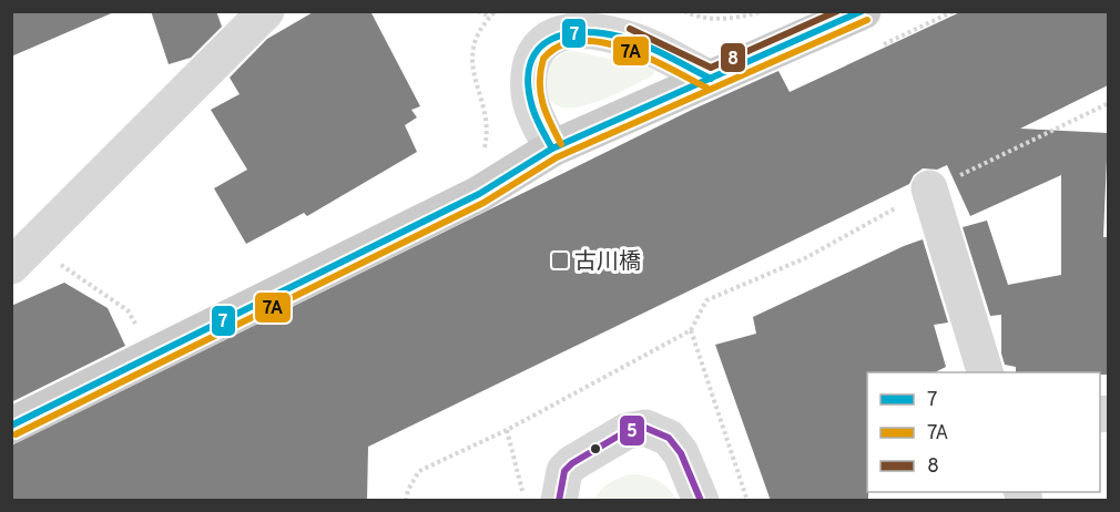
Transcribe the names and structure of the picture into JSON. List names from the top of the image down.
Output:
{
  "places": {
    "transit": ["古川橋"]
  },
  "lines": [
    "transit line 7",
    "transit line 8",
    "transit line 7A",
    "transit line 5"
  ],
  "legend": ["7", "7A", "8"]
}
